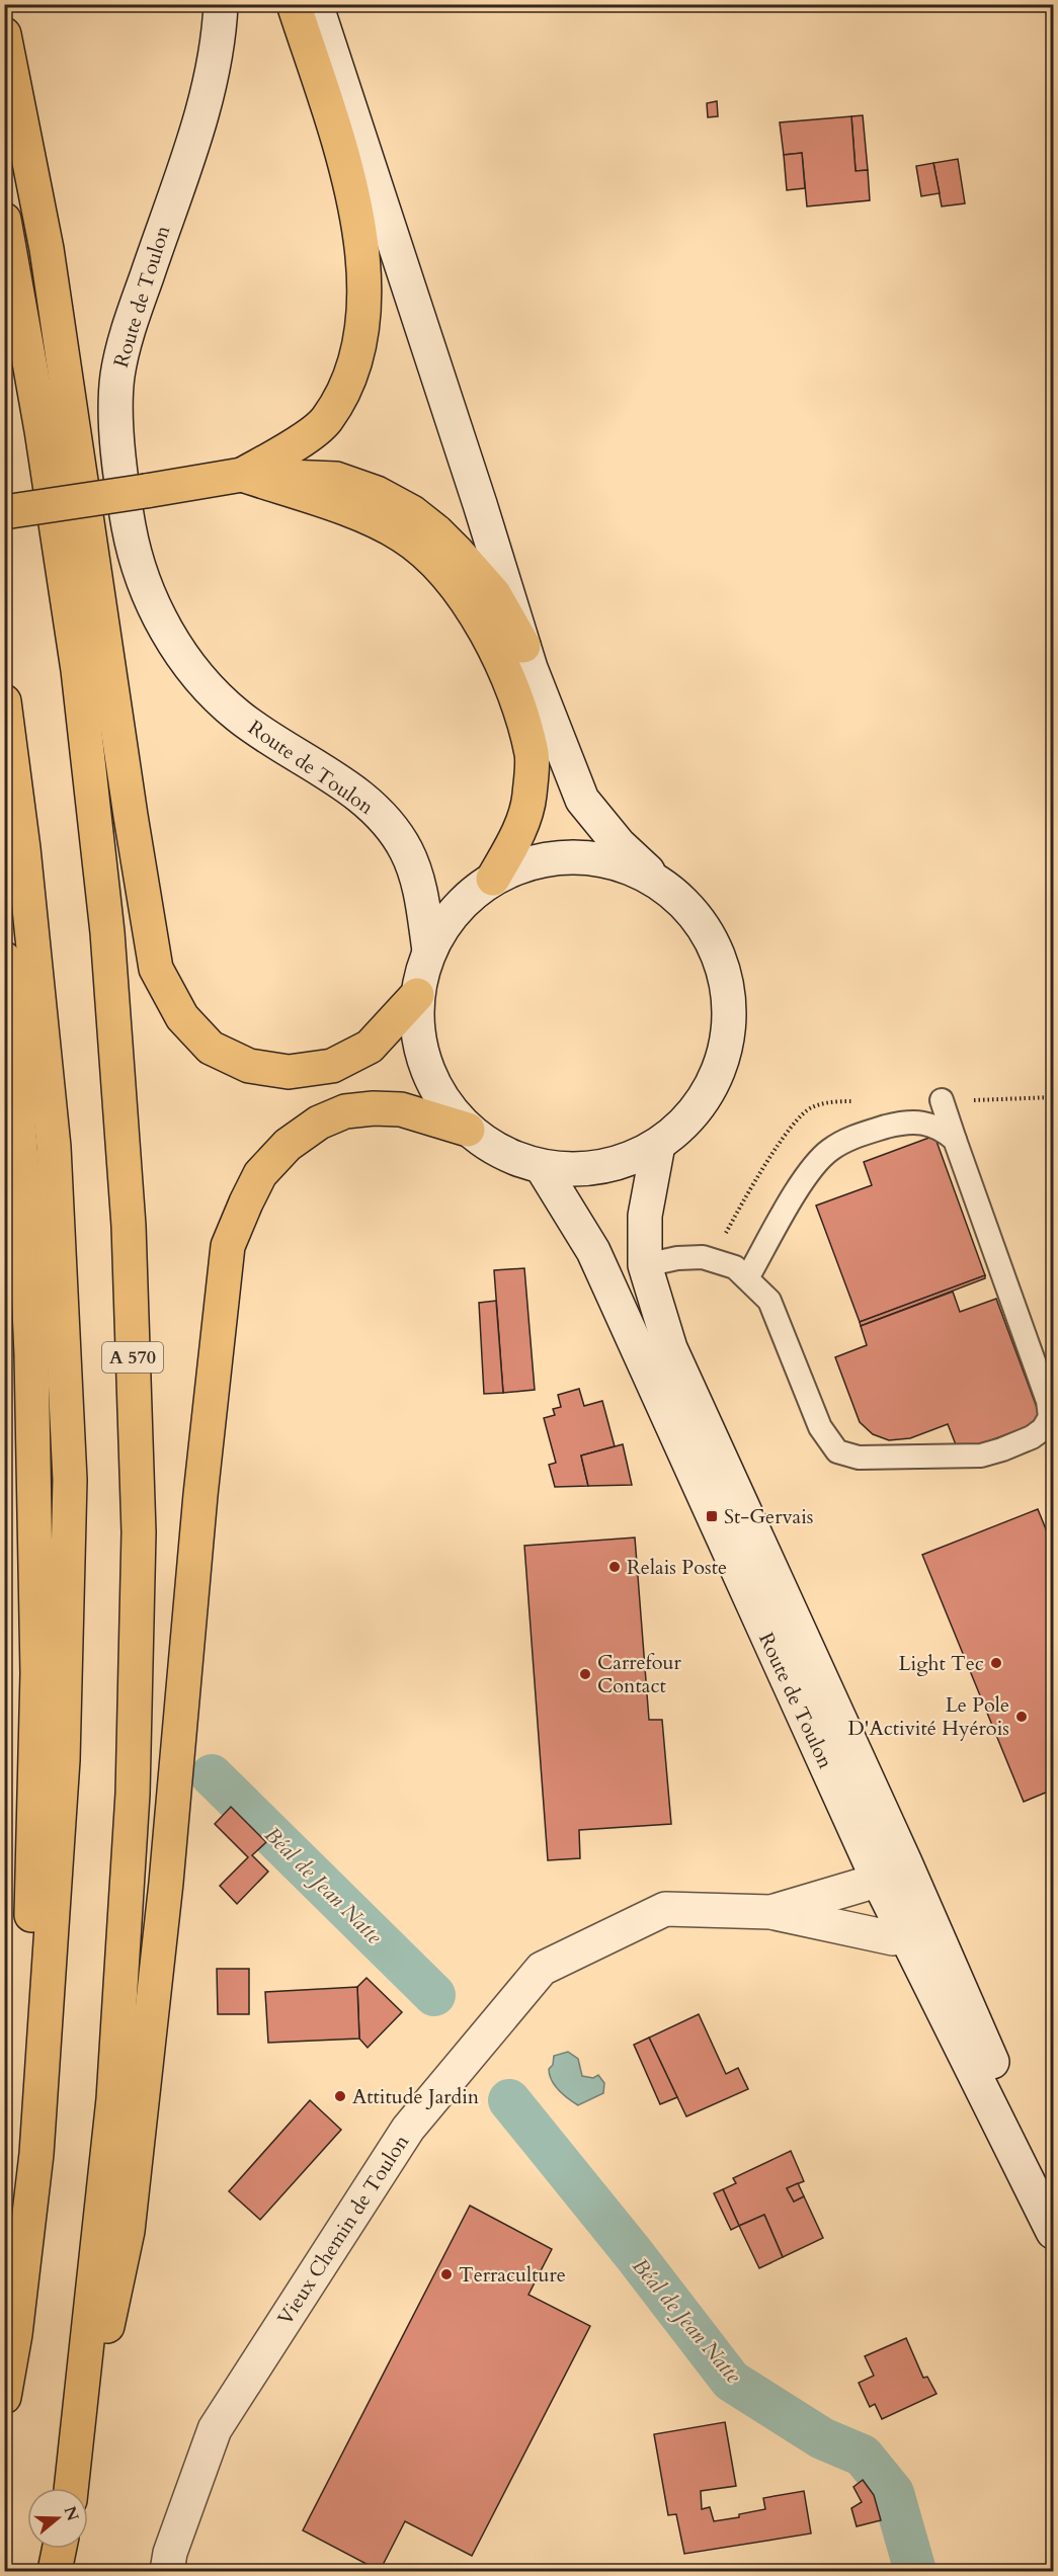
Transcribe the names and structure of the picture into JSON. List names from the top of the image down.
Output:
{
  "streets": {
    "highway": ["A 570"],
    "main road": ["Route de Toulon", "Vieux Chemin de Toulon"]
  },
  "water": ["Béal de Jean Natte"],
  "places": {
    "transit": ["St-Gervais"],
    "other": [
      "Relais Poste",
      "Light Tec",
      "Carrefour Contact",
      "Le Pole D'Activité Hyérois",
      "Attitude Jardin",
      "Terraculture"
    ]
  },
  "north": "right"
}
